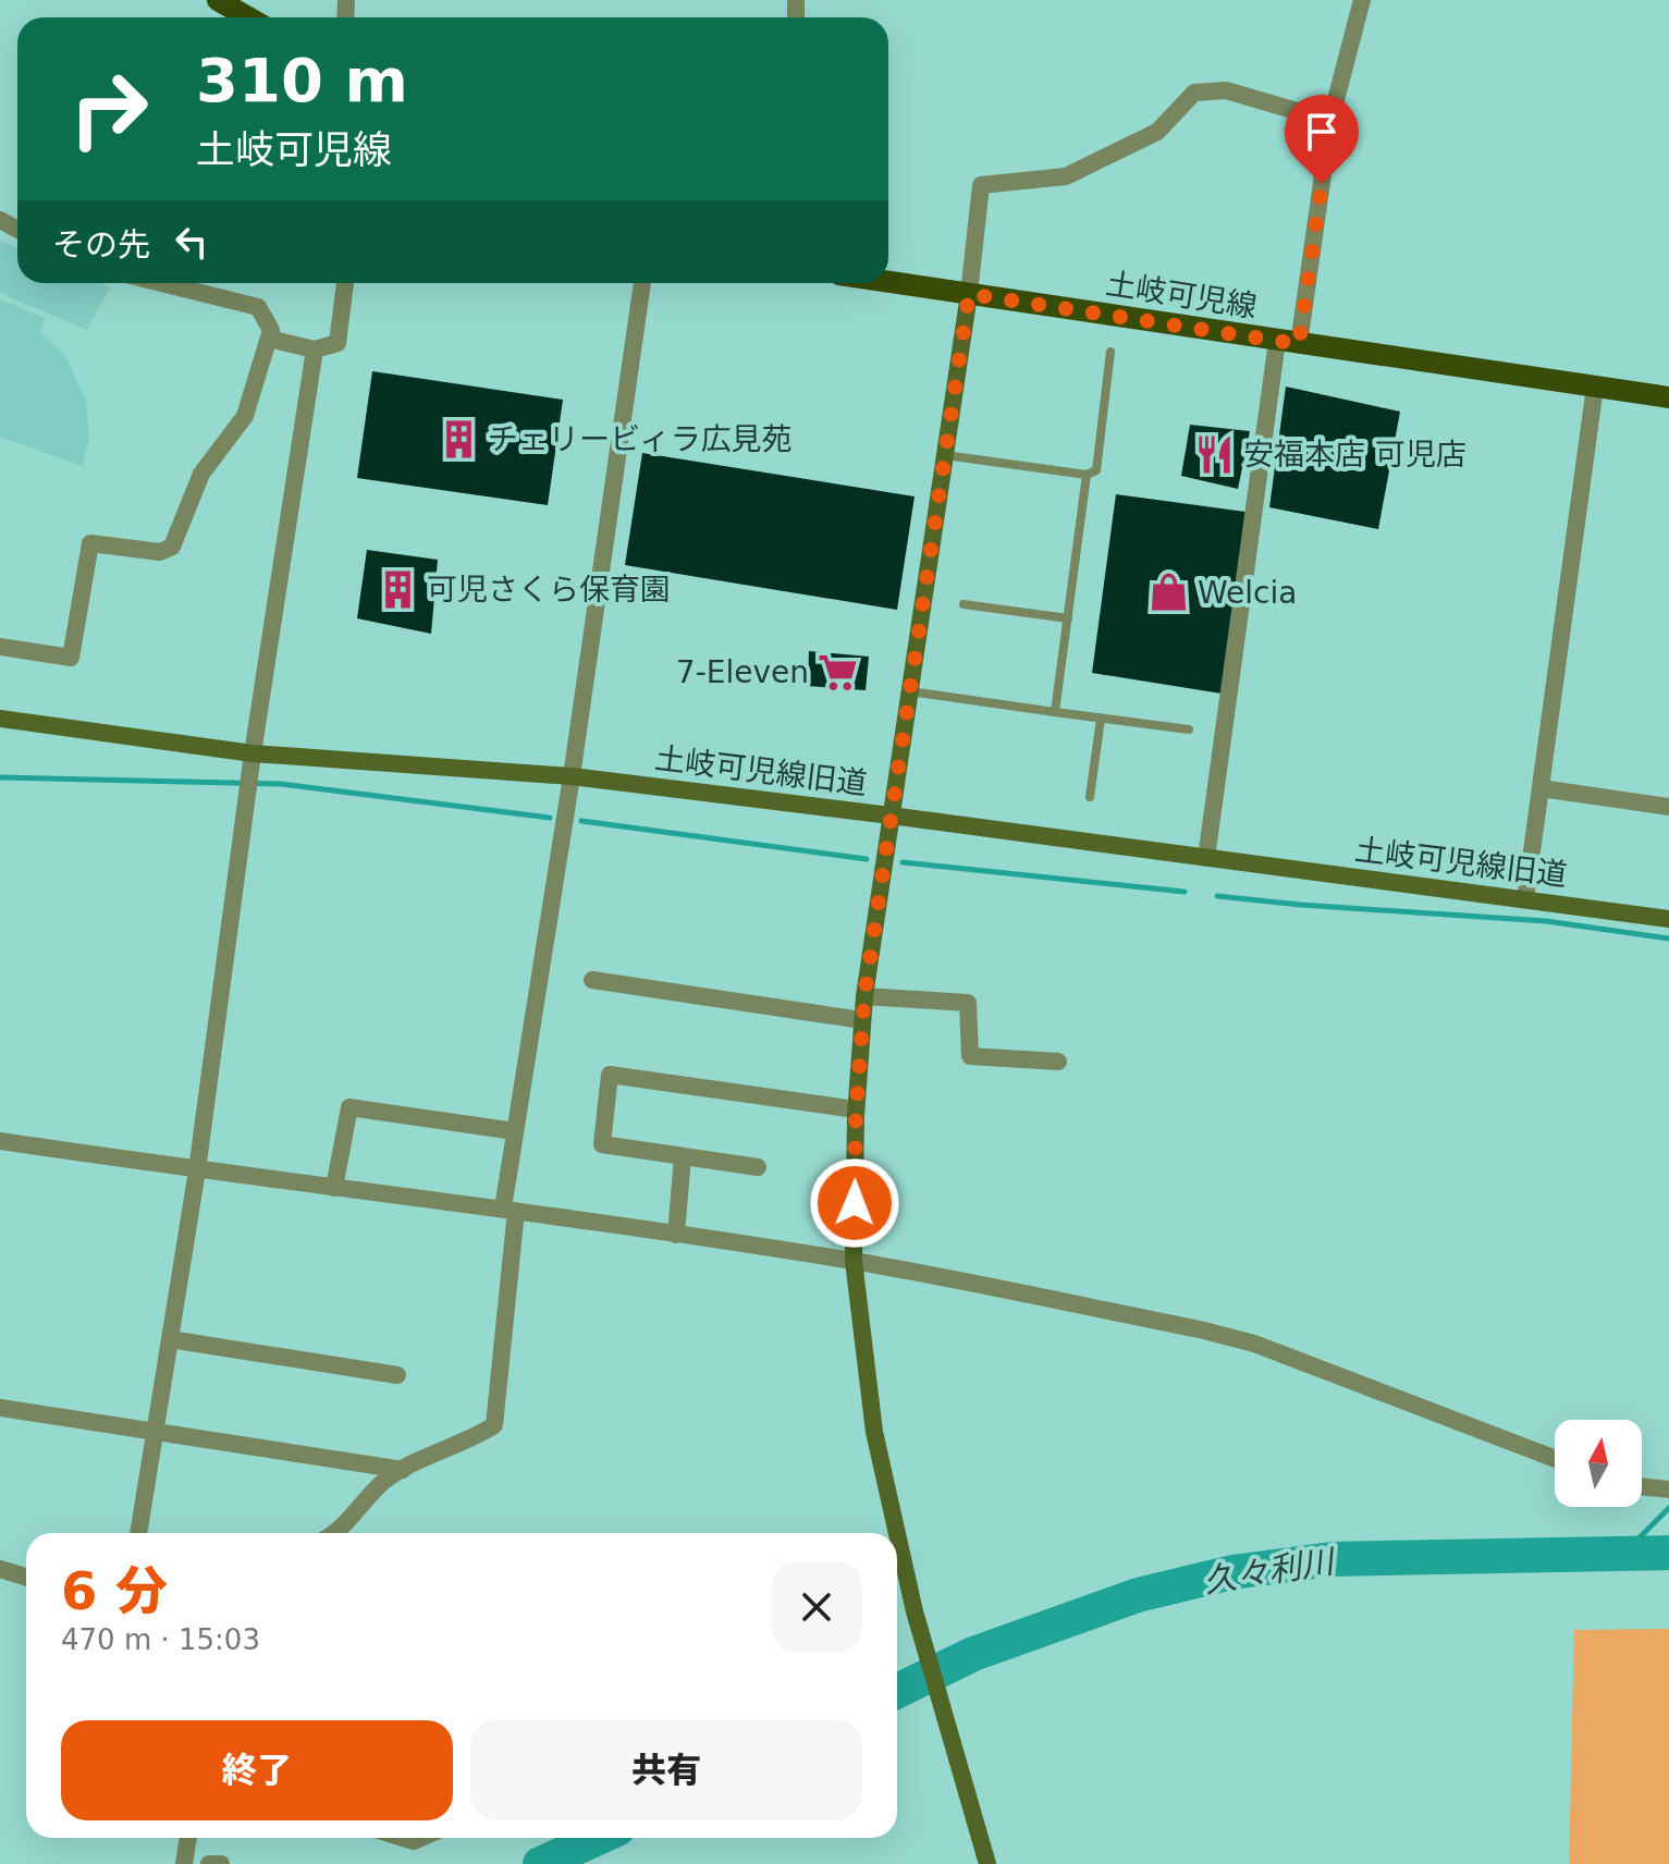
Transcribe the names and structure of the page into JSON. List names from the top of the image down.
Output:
{
  "streets": {
    "main road": ["土岐可児線"],
    "street": ["土岐可児線旧道"]
  },
  "water": ["久々利川"],
  "places": {
    "building": ["チェリービィラ広見苑", "可児さくら保育園"],
    "restaurant": ["安福本店 可児店"],
    "shop": ["Welcia"],
    "supermarket": ["7-Eleven"]
  },
  "north": "top",
  "page": {
    "turn": ["310 m", "土岐可児線"],
    "then": "その先",
    "heading": ["6 分", "470 m · 15:03"],
    "buttons": ["終了", "共有"]
  }
}
